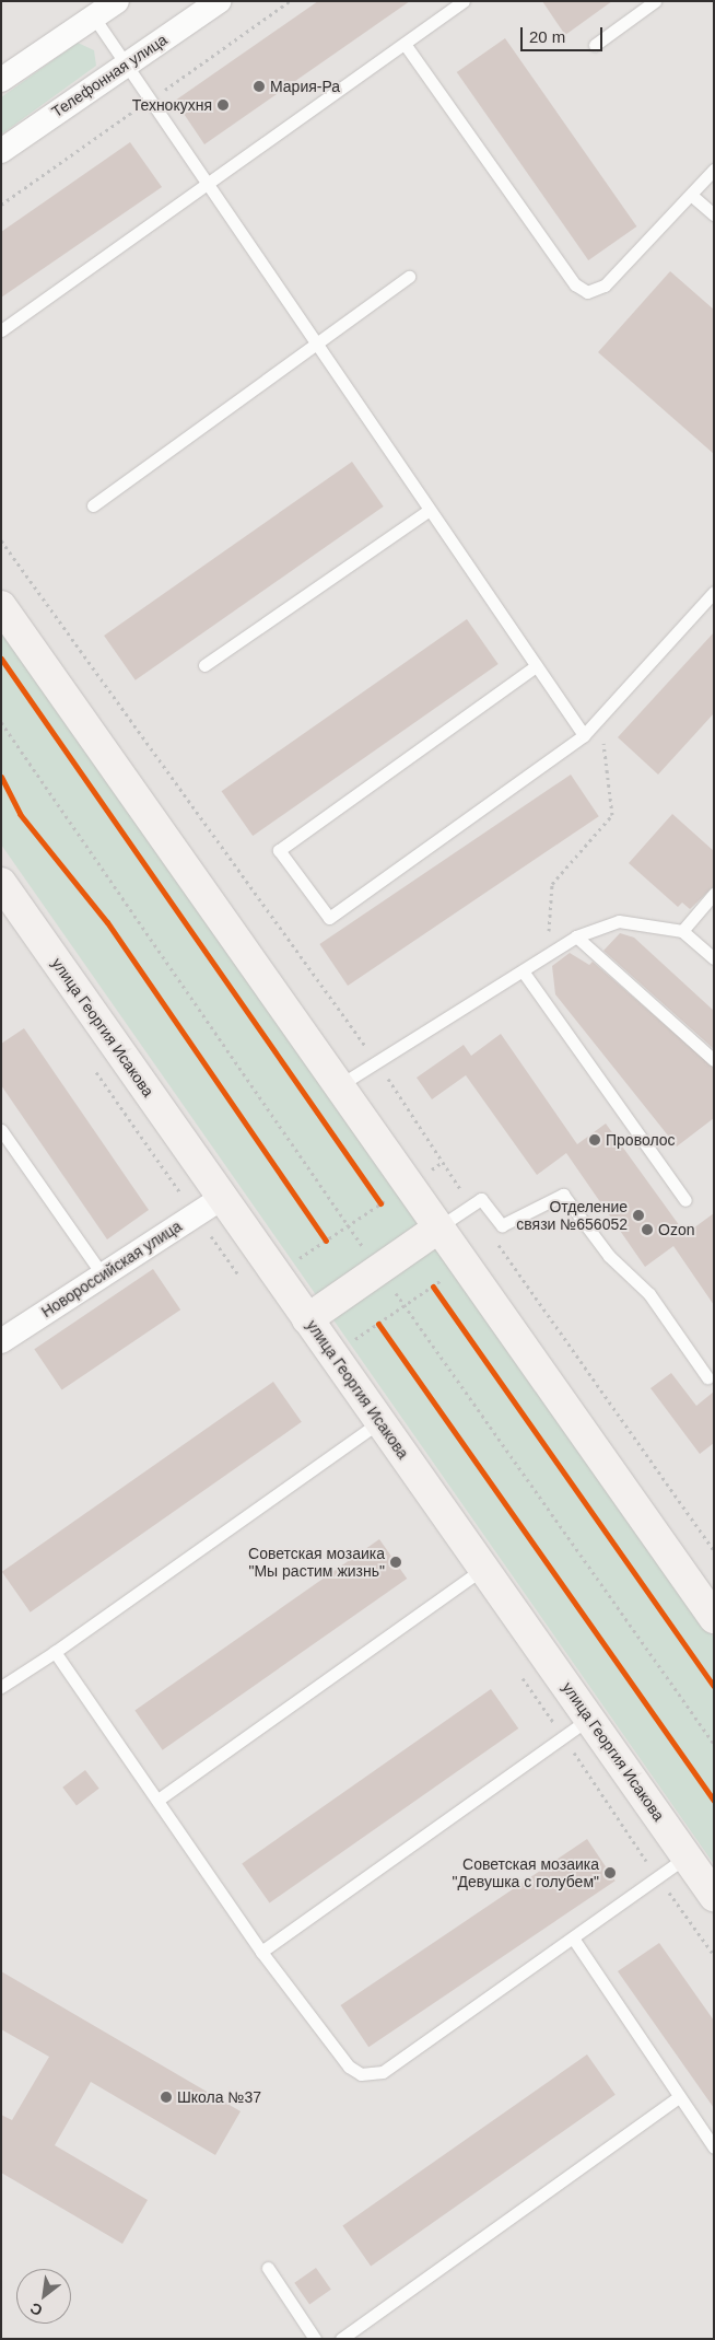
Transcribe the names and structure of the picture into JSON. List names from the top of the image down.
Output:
{
  "streets": {
    "street": ["Телефонная улица", "улица Георгия Исакова", "Новороссийская улица"]
  },
  "crossings": [
    ["улица Георгия Исакова", "Новороссийская улица"]
  ],
  "places": [
    "Мария-Ра",
    "Технокухня",
    "Проволос",
    "Отделение связи №656052",
    "Ozon",
    "Советская мозаика \"Мы растим жизнь\"",
    "Советская мозаика \"Девушка с голубем\"",
    "Школа №37"
  ],
  "scale_bar": "20 m",
  "north": "bottom left"
}
